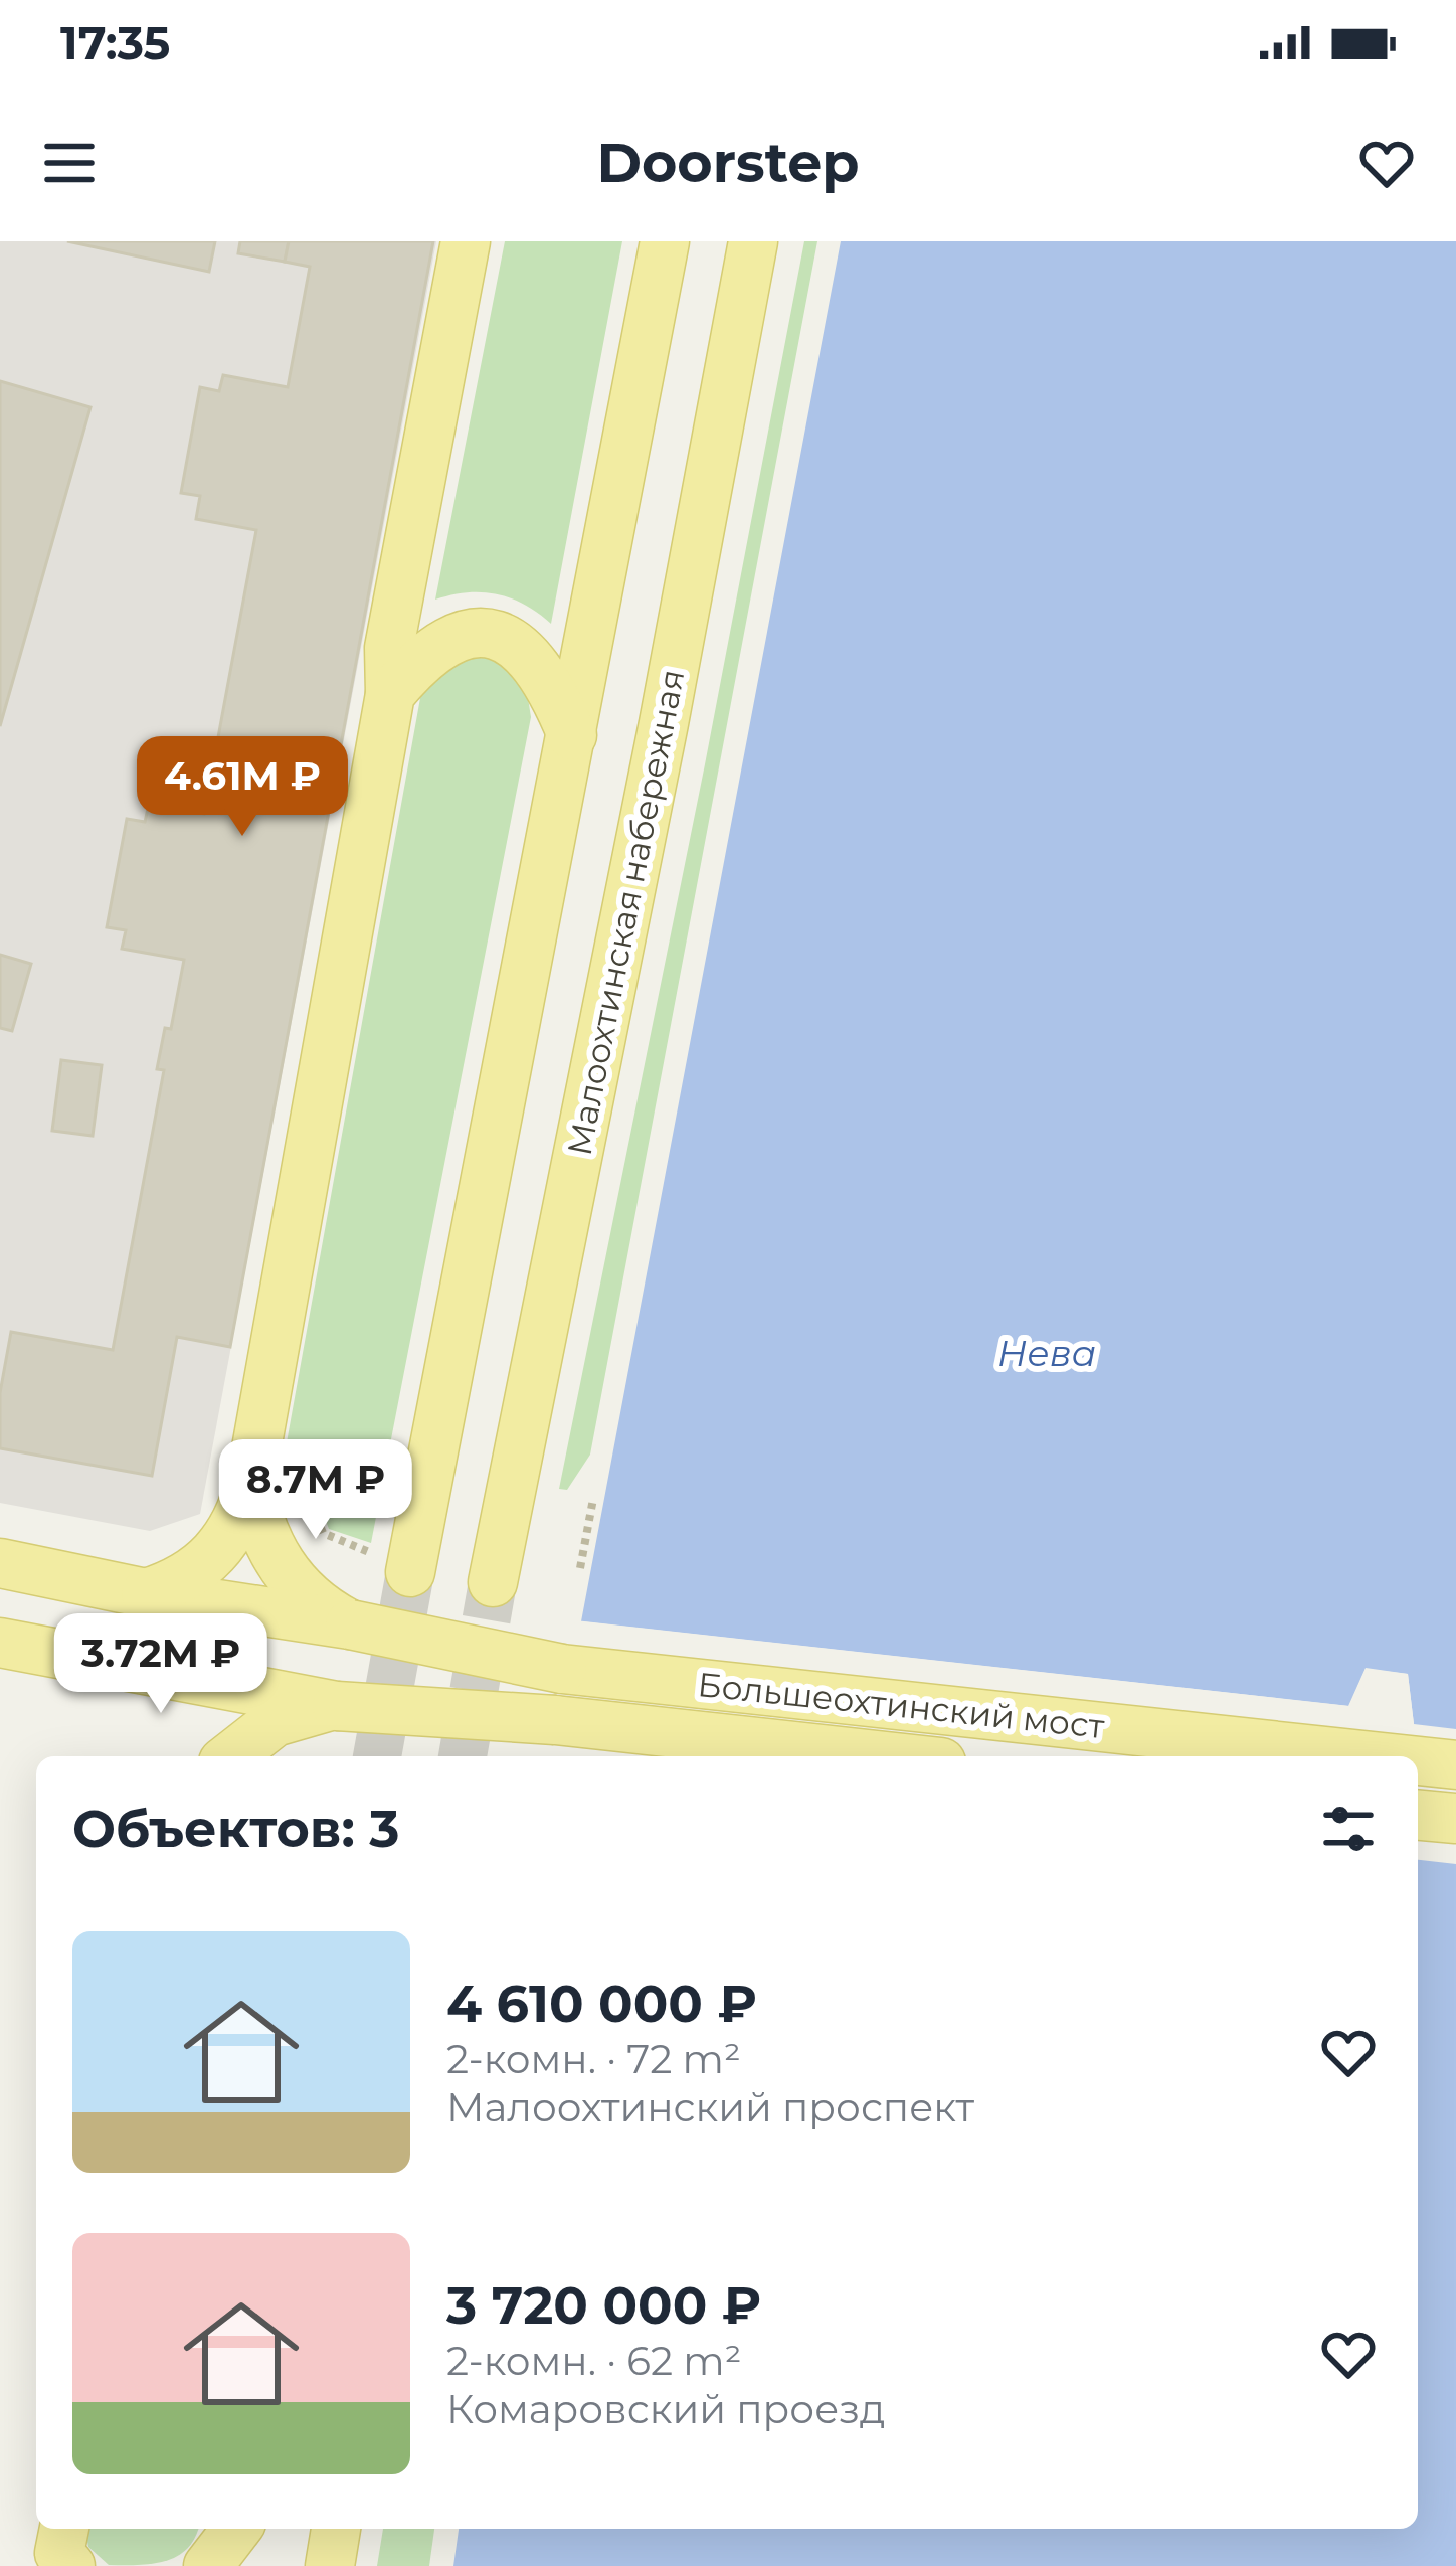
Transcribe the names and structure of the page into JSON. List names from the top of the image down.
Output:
{
  "streets": {
    "main road": ["Малоохтинская набережная", "Большеохтинский мост"]
  },
  "water": ["Нева"],
  "page": {
    "status": "17:35",
    "header": "Doorstep",
    "price": ["4.61M ₽", "8.7M ₽", "3.72M ₽"],
    "heading": "Объектов: 3",
    "list": [
      {
        "name": "4 610 000 ₽",
        "note": "2-комн. · 72 m² · Малоохтинский проспект"
      },
      {
        "name": "3 720 000 ₽",
        "note": "2-комн. · 62 m² · Комаровский проезд"
      }
    ]
  }
}
